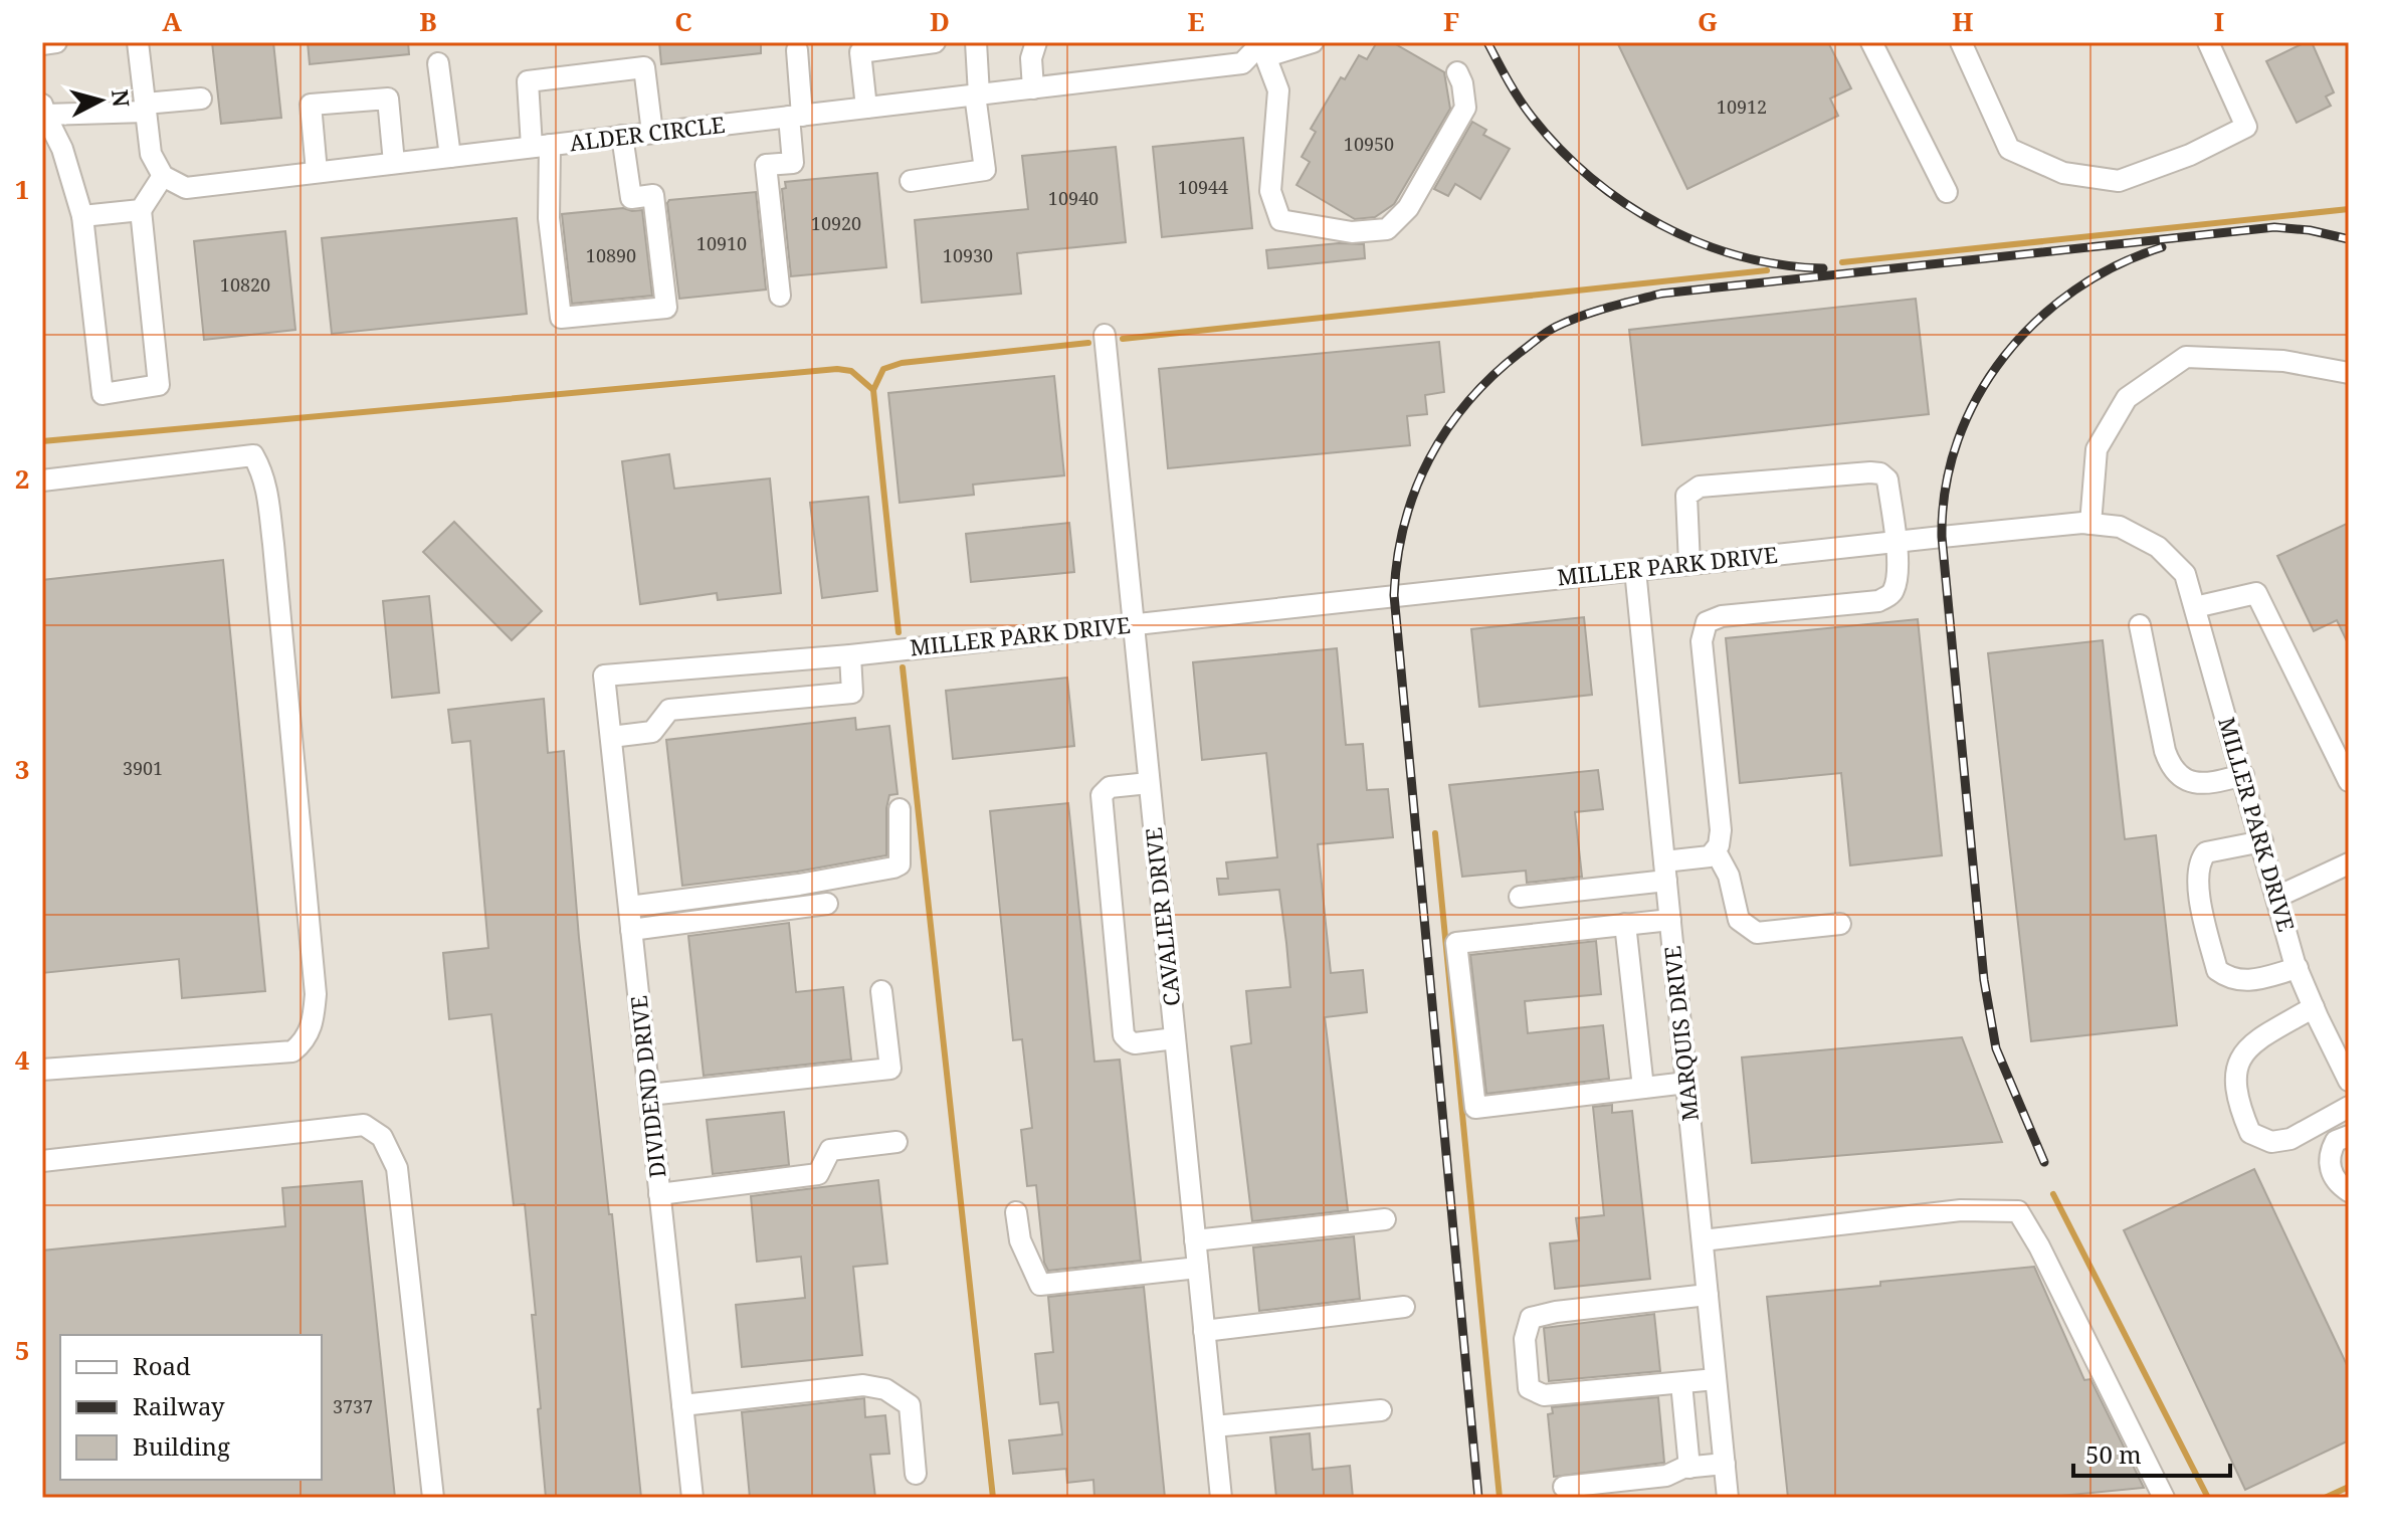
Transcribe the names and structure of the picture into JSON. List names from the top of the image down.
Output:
{
  "streets": {
    "street": [
      "ALDER CIRCLE",
      "MILLER PARK DRIVE",
      "CAVALIER DRIVE",
      "MARQUIS DRIVE",
      "DIVIDEND DRIVE"
    ]
  },
  "crossings": [
    ["MILLER PARK DRIVE", "CAVALIER DRIVE"],
    ["MILLER PARK DRIVE", "MARQUIS DRIVE"],
    ["MILLER PARK DRIVE", "DIVIDEND DRIVE"]
  ],
  "house_numbers": [
    "10912",
    "10950",
    "10944",
    "10940",
    "10920",
    "10910",
    "10890",
    "10930",
    "10820",
    "3901",
    "3737"
  ],
  "legend": ["Road", "Railway", "Building"],
  "scale_bar": "50 m",
  "north": "right",
  "grid": {
    "columns": [
      "A",
      "B",
      "C",
      "D",
      "E",
      "F",
      "G",
      "H",
      "I"
    ],
    "rows": [
      "1",
      "2",
      "3",
      "4",
      "5"
    ]
  }
}
